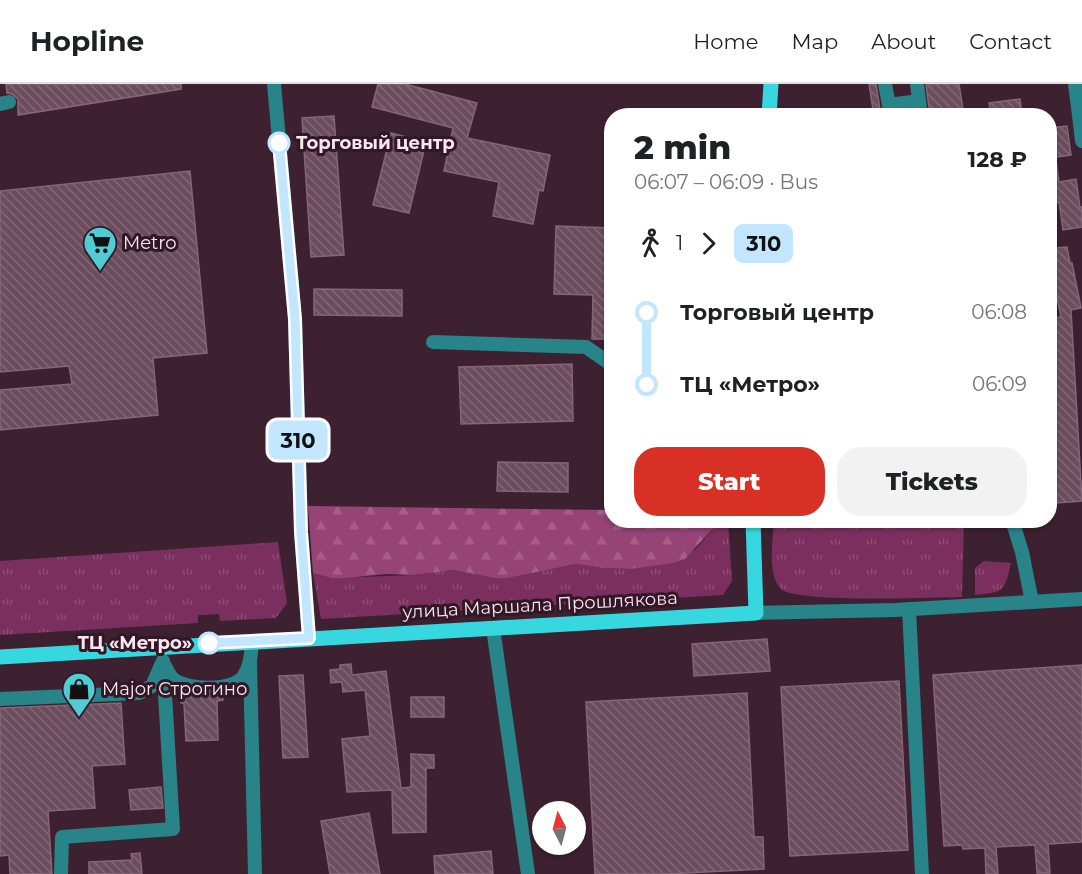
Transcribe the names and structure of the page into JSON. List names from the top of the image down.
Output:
{
  "streets": {
    "main road": ["улица Маршала Прошлякова"]
  },
  "places": {
    "other": ["Торговый центр", "ТЦ «Метро»"],
    "supermarket": ["Metro"],
    "shop": ["Major Строгино"]
  },
  "lines": ["bus line 310"],
  "north": "top",
  "page": {
    "header": "Hopline",
    "nav": [
      "Home",
      "Map",
      "About",
      "Contact"
    ],
    "on_map": "310",
    "heading": ["2 min", "06:07 – 06:09 · Bus", "128 ₽"],
    "legs": ["1", "310"],
    "list": [
      {
        "name": "Торговый центр",
        "value": "06:08"
      },
      {
        "name": "ТЦ «Метро»",
        "value": "06:09"
      }
    ],
    "buttons": ["Start", "Tickets"]
  }
}
